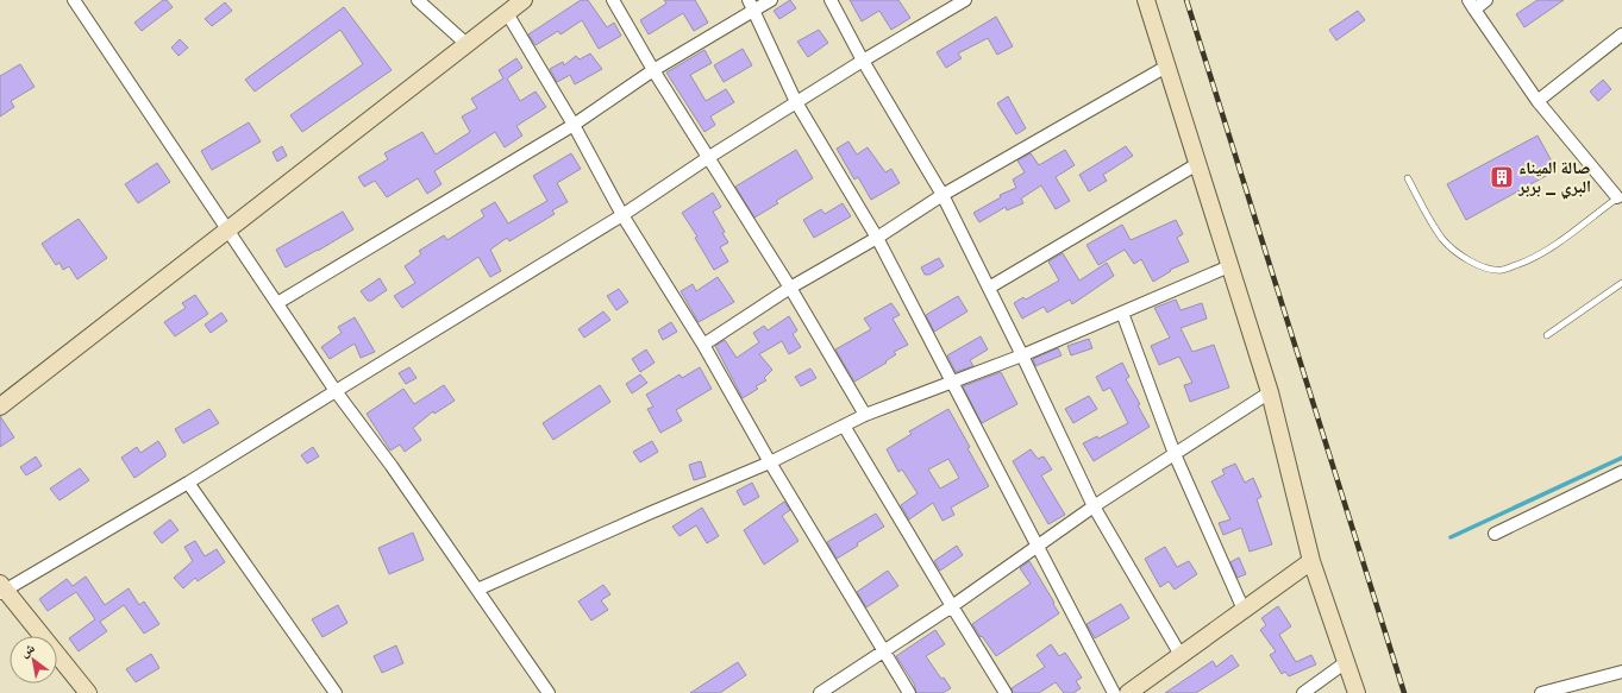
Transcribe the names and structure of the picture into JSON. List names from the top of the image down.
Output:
{
  "places": {
    "building": ["صالة الميناء البري _ بربر"]
  },
  "north": "top left"
}
